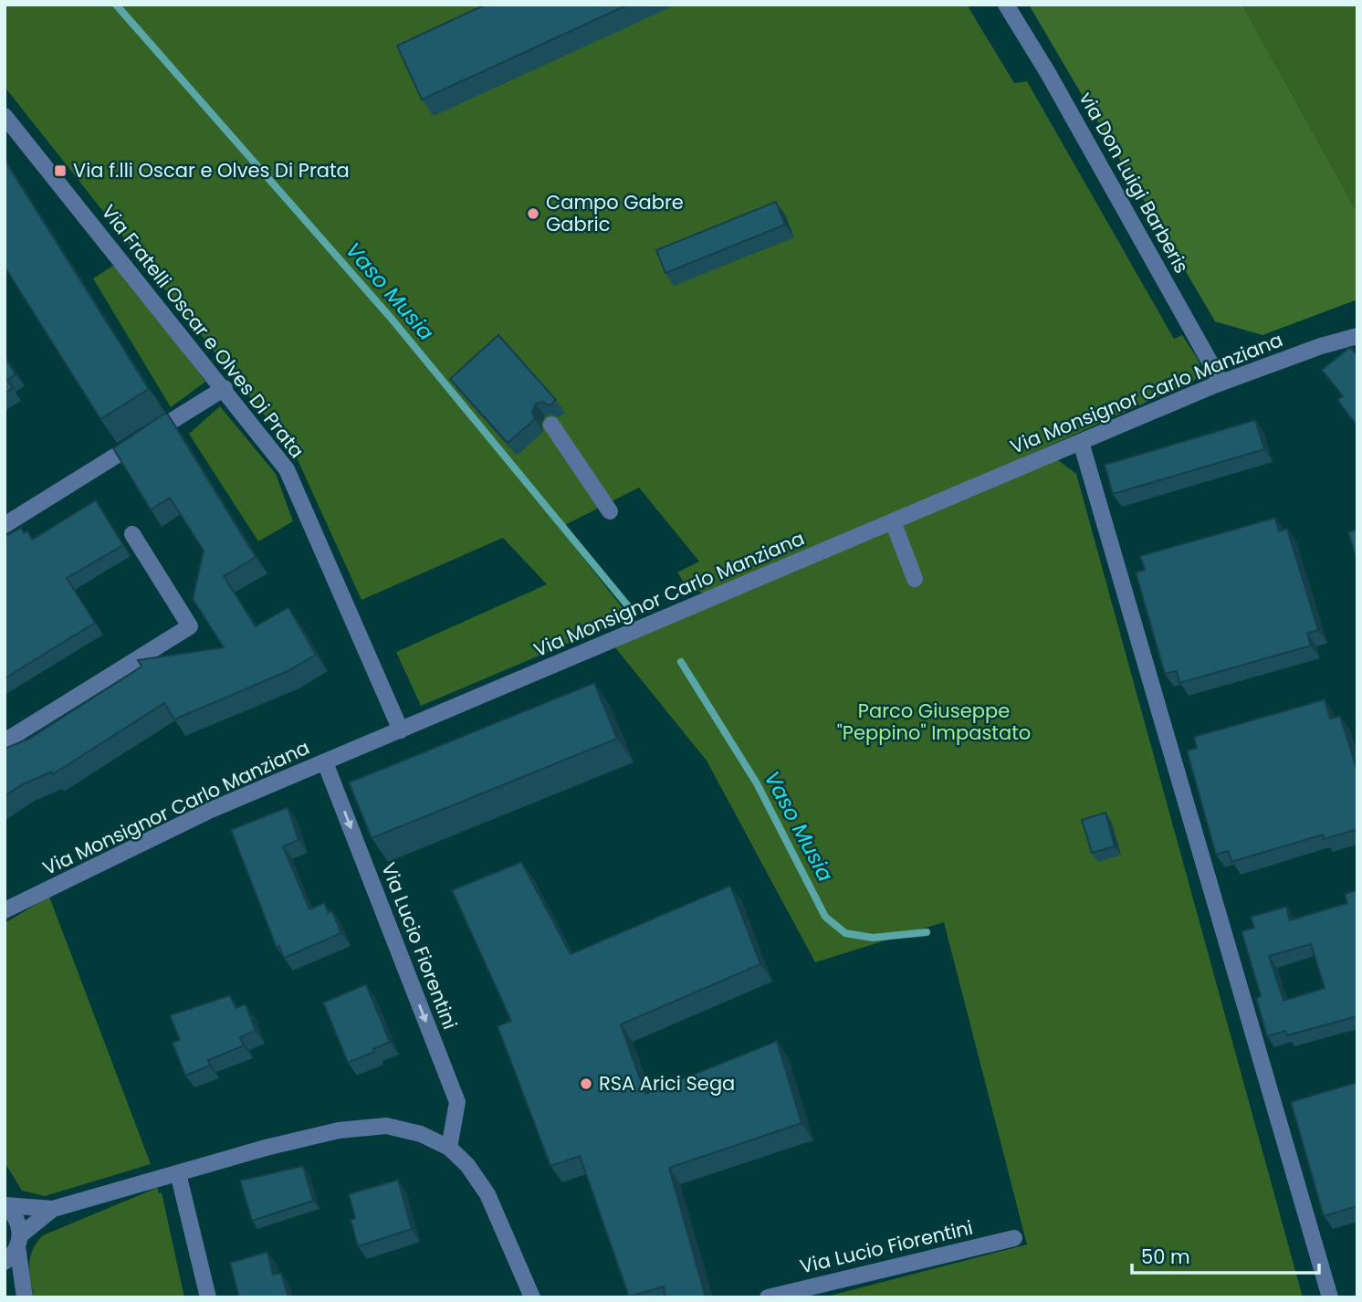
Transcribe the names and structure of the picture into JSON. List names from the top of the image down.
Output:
{
  "streets": {
    "street": [
      "via Don Luigi Barberis",
      "Via Fratelli Oscar e Olves Di Prata",
      "Via Monsignor Carlo Manziana",
      "Via Lucio Fiorentini"
    ]
  },
  "crossings": [
    ["via Don Luigi Barberis", "Via Monsignor Carlo Manziana"],
    ["Via Fratelli Oscar e Olves Di Prata", "Via Monsignor Carlo Manziana"],
    ["Via Monsignor Carlo Manziana", "Via Lucio Fiorentini"]
  ],
  "one_way": ["Via Lucio Fiorentini"],
  "water": ["Vaso Musia"],
  "parks": ["Parco Giuseppe \"Peppino\" Impastato"],
  "places": {
    "transit": ["Via f.lli Oscar e Olves Di Prata"],
    "other": ["Campo Gabre Gabric", "RSA Arici Sega"]
  },
  "scale_bar": "50 m"
}
